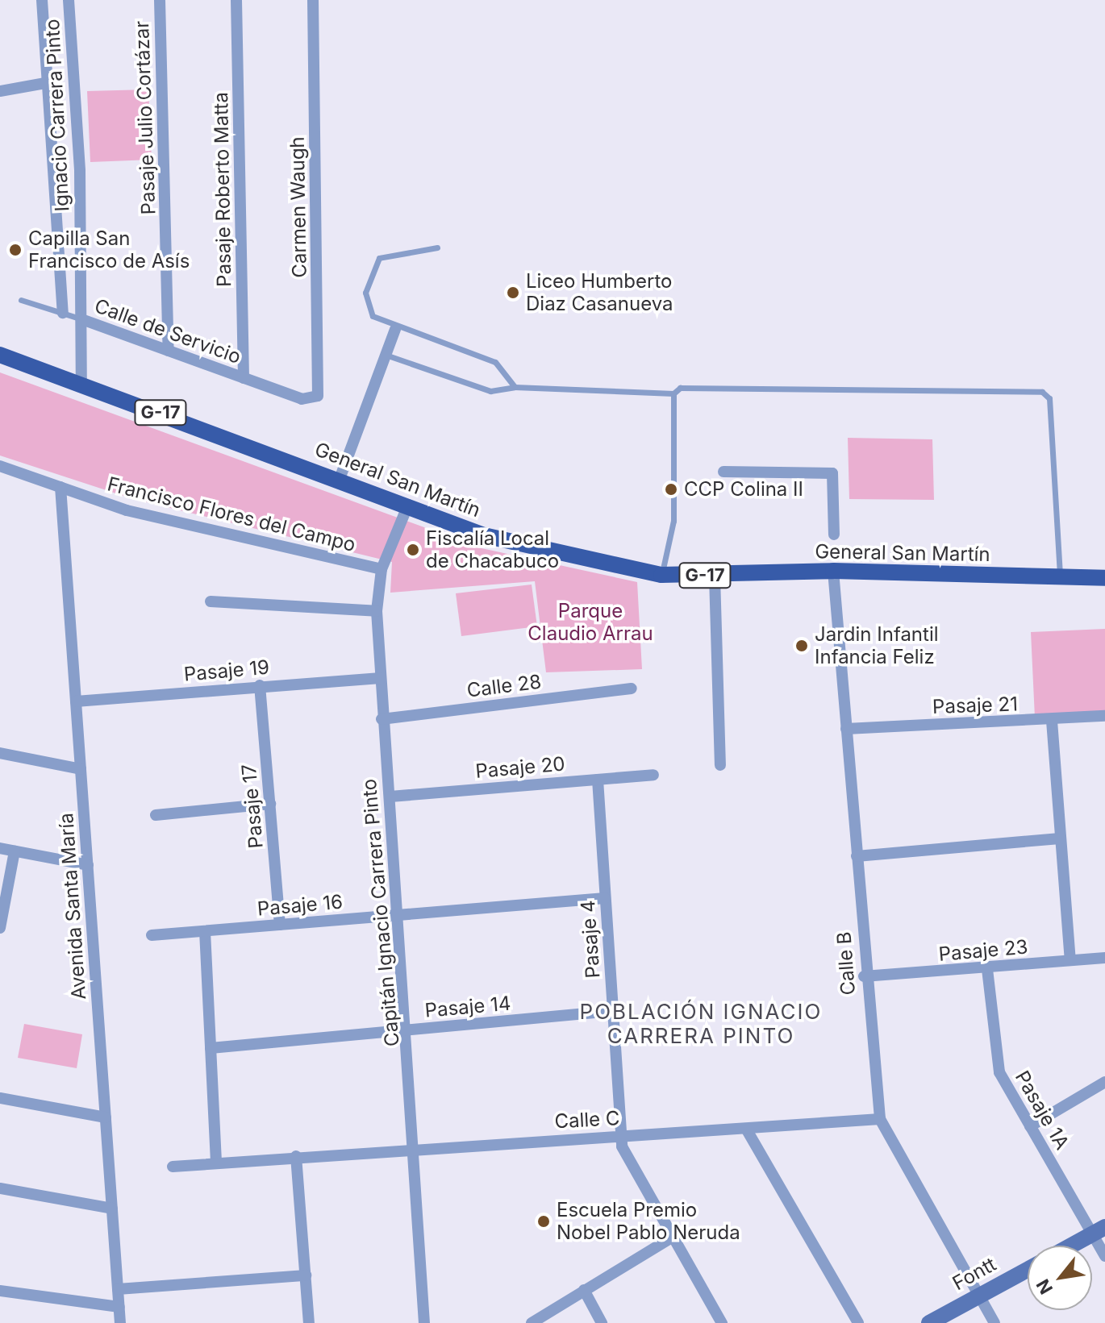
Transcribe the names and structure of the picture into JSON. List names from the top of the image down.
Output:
{
  "streets": {
    "main road": ["G-17", "General San Martín", "Fontt"],
    "street": [
      "Ignacio Carrera Pinto",
      "Pasaje Julio Cortázar",
      "Pasaje Roberto Matta",
      "Carmen Waugh",
      "Calle de Servicio",
      "Francisco Flores del Campo",
      "Pasaje 19",
      "Calle 28",
      "Pasaje 21",
      "Pasaje 20",
      "Pasaje 17",
      "Pasaje 16",
      "Avenida Santa María",
      "Capitán Ignacio Carrera Pinto",
      "Pasaje 4",
      "Pasaje 23",
      "Calle B",
      "Pasaje 14",
      "Pasaje 1A",
      "Calle C"
    ]
  },
  "crossings": [
    ["Ignacio Carrera Pinto", "Calle de Servicio"],
    ["Ignacio Carrera Pinto", "General San Martín"],
    ["Pasaje Julio Cortázar", "Calle de Servicio"],
    ["Pasaje Roberto Matta", "Calle de Servicio"],
    ["Carmen Waugh", "Calle de Servicio"],
    ["General San Martín", "Capitán Ignacio Carrera Pinto"],
    ["General San Martín", "Calle B"],
    ["Francisco Flores del Campo", "Avenida Santa María"],
    ["Francisco Flores del Campo", "Capitán Ignacio Carrera Pinto"],
    ["Pasaje 19", "Pasaje 17"],
    ["Pasaje 19", "Avenida Santa María"],
    ["Pasaje 19", "Capitán Ignacio Carrera Pinto"],
    ["Calle 28", "Capitán Ignacio Carrera Pinto"],
    ["Pasaje 21", "Calle B"],
    ["Pasaje 20", "Capitán Ignacio Carrera Pinto"],
    ["Pasaje 20", "Pasaje 4"],
    ["Pasaje 17", "Pasaje 16"],
    ["Pasaje 16", "Capitán Ignacio Carrera Pinto"],
    ["Pasaje 16", "Pasaje 4"],
    ["Capitán Ignacio Carrera Pinto", "Pasaje 14"],
    ["Capitán Ignacio Carrera Pinto", "Calle C"],
    ["Pasaje 4", "Pasaje 14"],
    ["Pasaje 4", "Calle C"],
    ["Pasaje 23", "Calle B"],
    ["Pasaje 23", "Pasaje 1A"],
    ["Calle B", "Calle C"],
    ["Calle B", "Fontt"]
  ],
  "districts": ["POBLACIÓN IGNACIO CARRERA PINTO"],
  "parks": ["Parque Claudio Arrau"],
  "places": [
    "Capilla San Francisco de Asís",
    "Liceo Humberto Diaz Casanueva",
    "CCP Colina II",
    "Fiscalía Local de Chacabuco",
    "Jardin Infantil Infancia Feliz",
    "Escuela Premio Nobel Pablo Neruda"
  ],
  "north": "bottom left"
}
